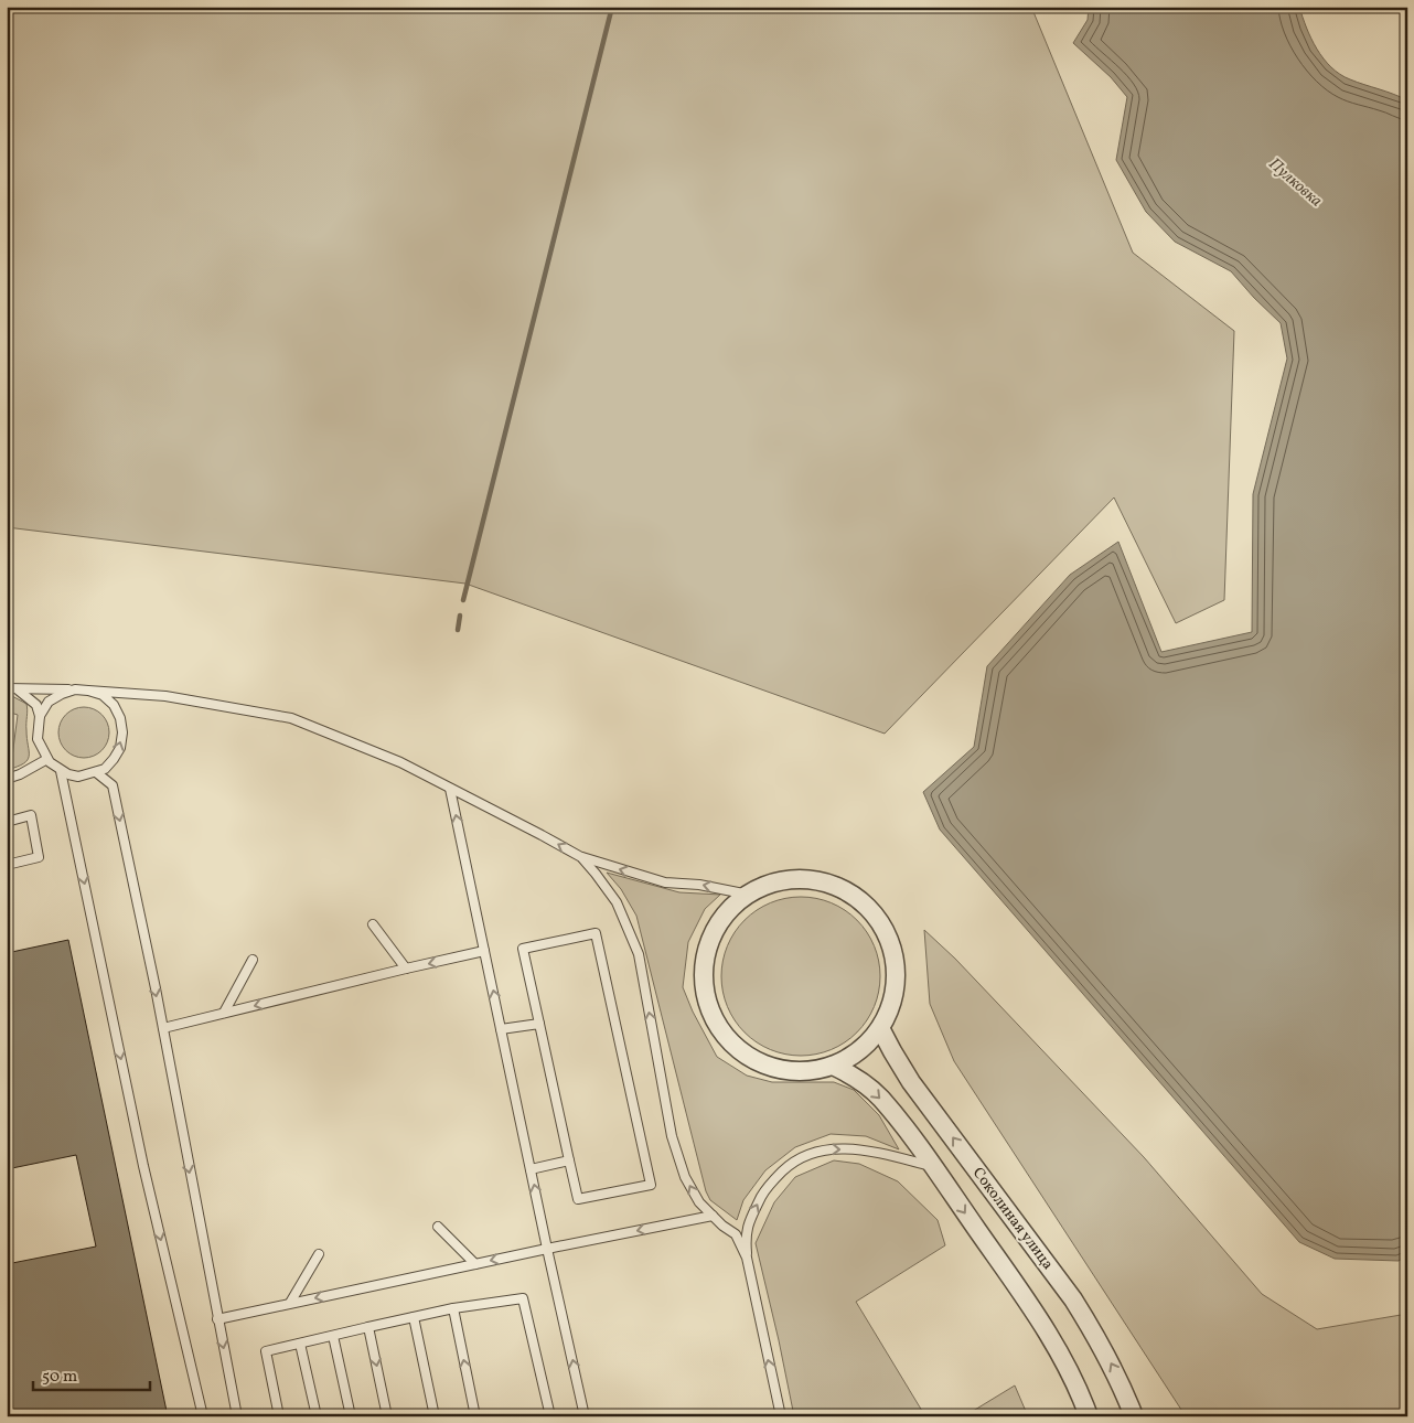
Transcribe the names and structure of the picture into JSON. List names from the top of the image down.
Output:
{
  "streets": {
    "street": ["Соколиная улица"]
  },
  "water": ["Пулковка"],
  "scale_bar": "50 m"
}
